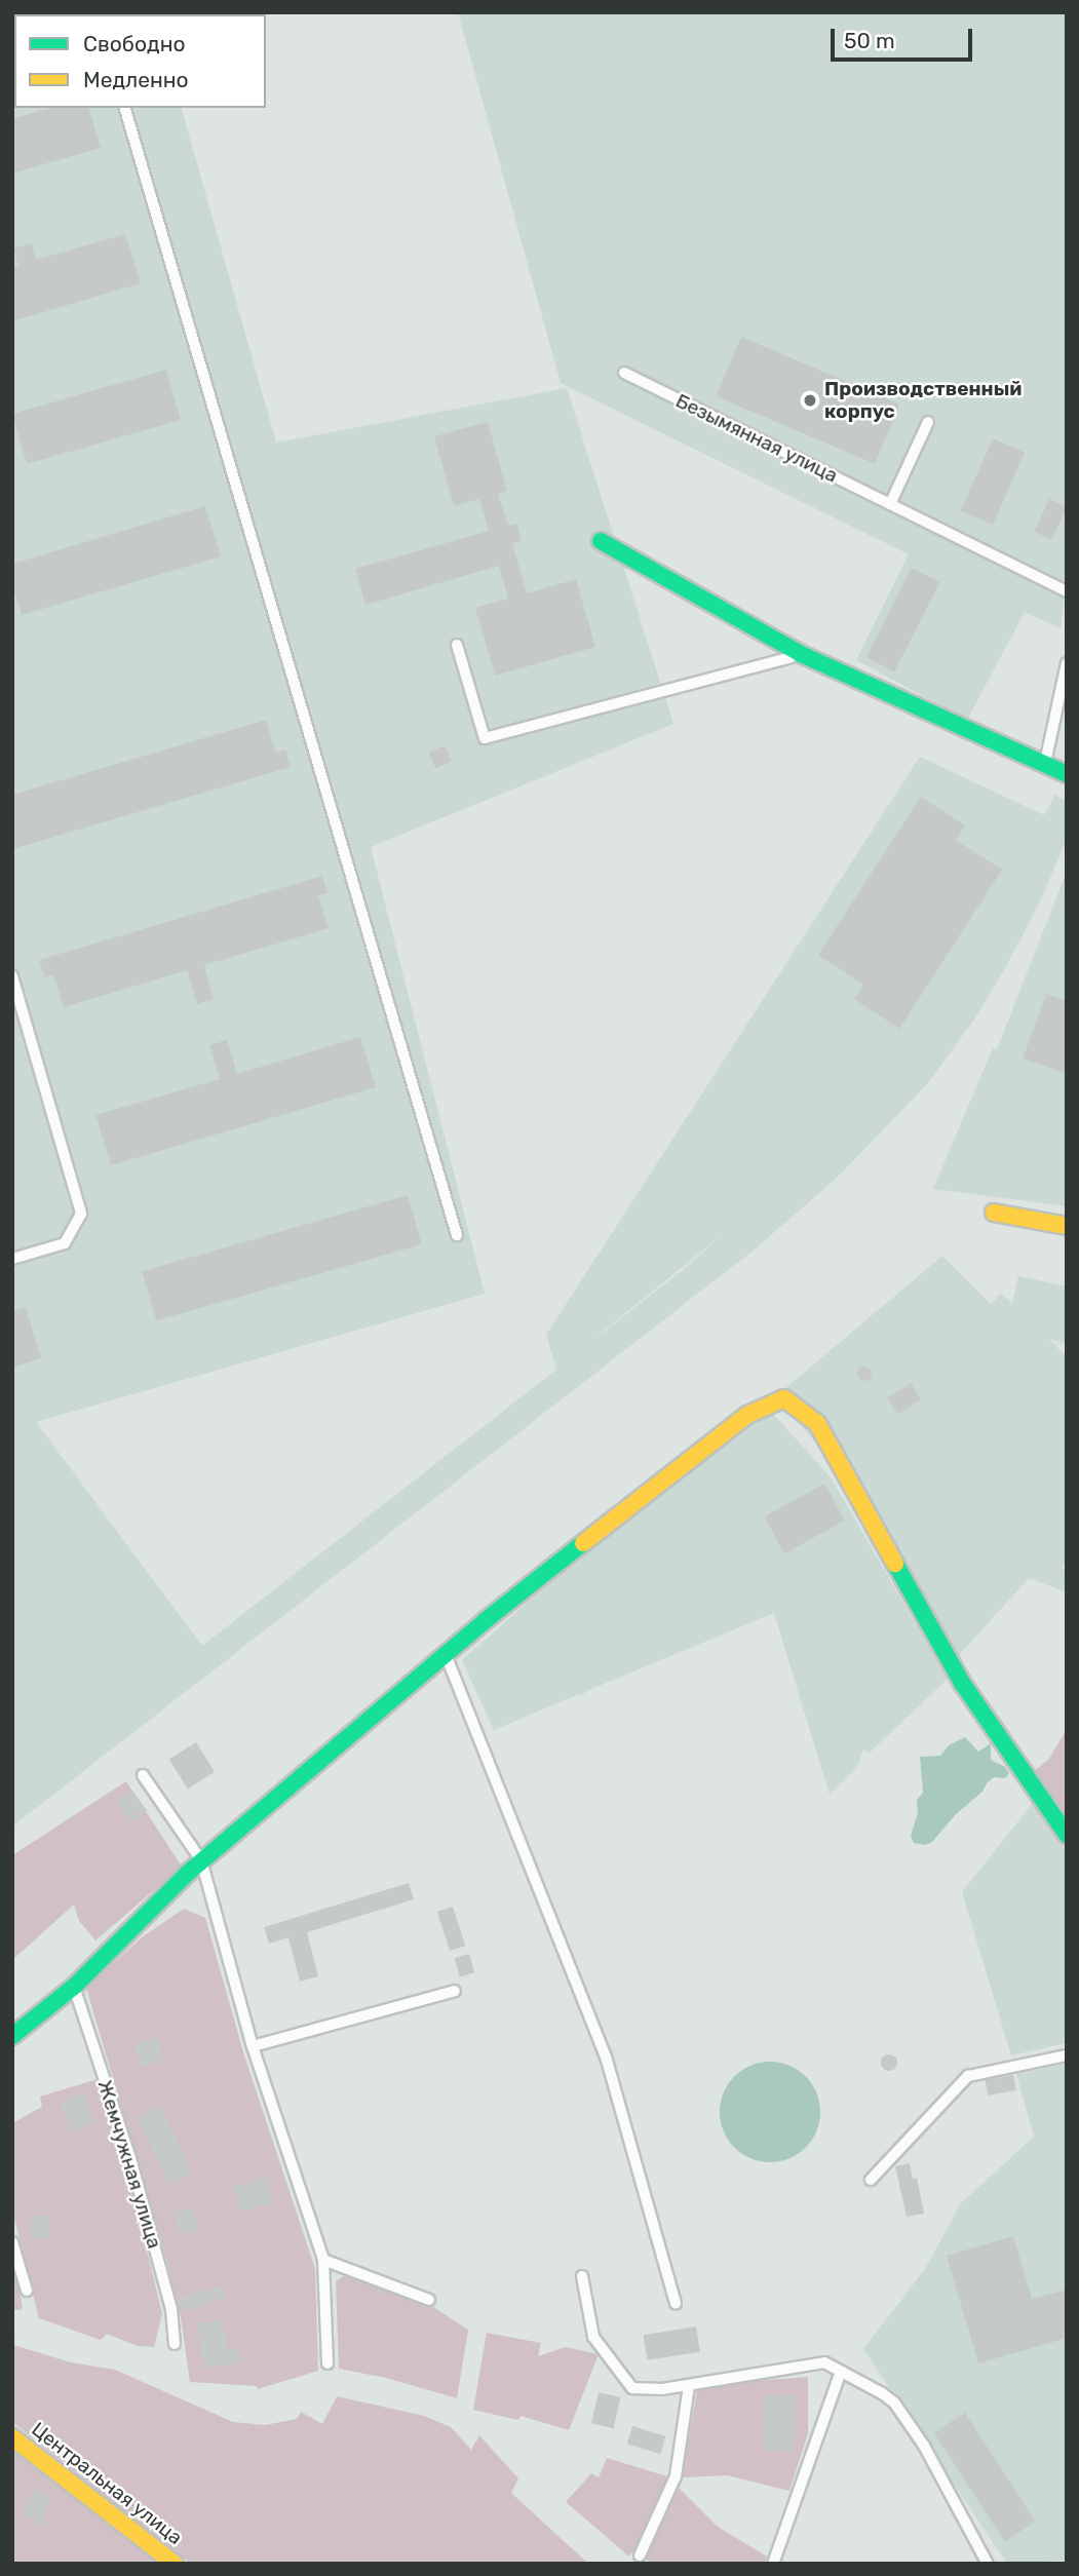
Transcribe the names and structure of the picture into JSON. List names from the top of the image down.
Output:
{
  "streets": {
    "street": ["Центральная улица"],
    "lane": ["Безымянная улица", "Жемчужная улица"]
  },
  "places": ["Производственный корпус"],
  "legend": ["Свободно", "Медленно"],
  "scale_bar": "50 m"
}
